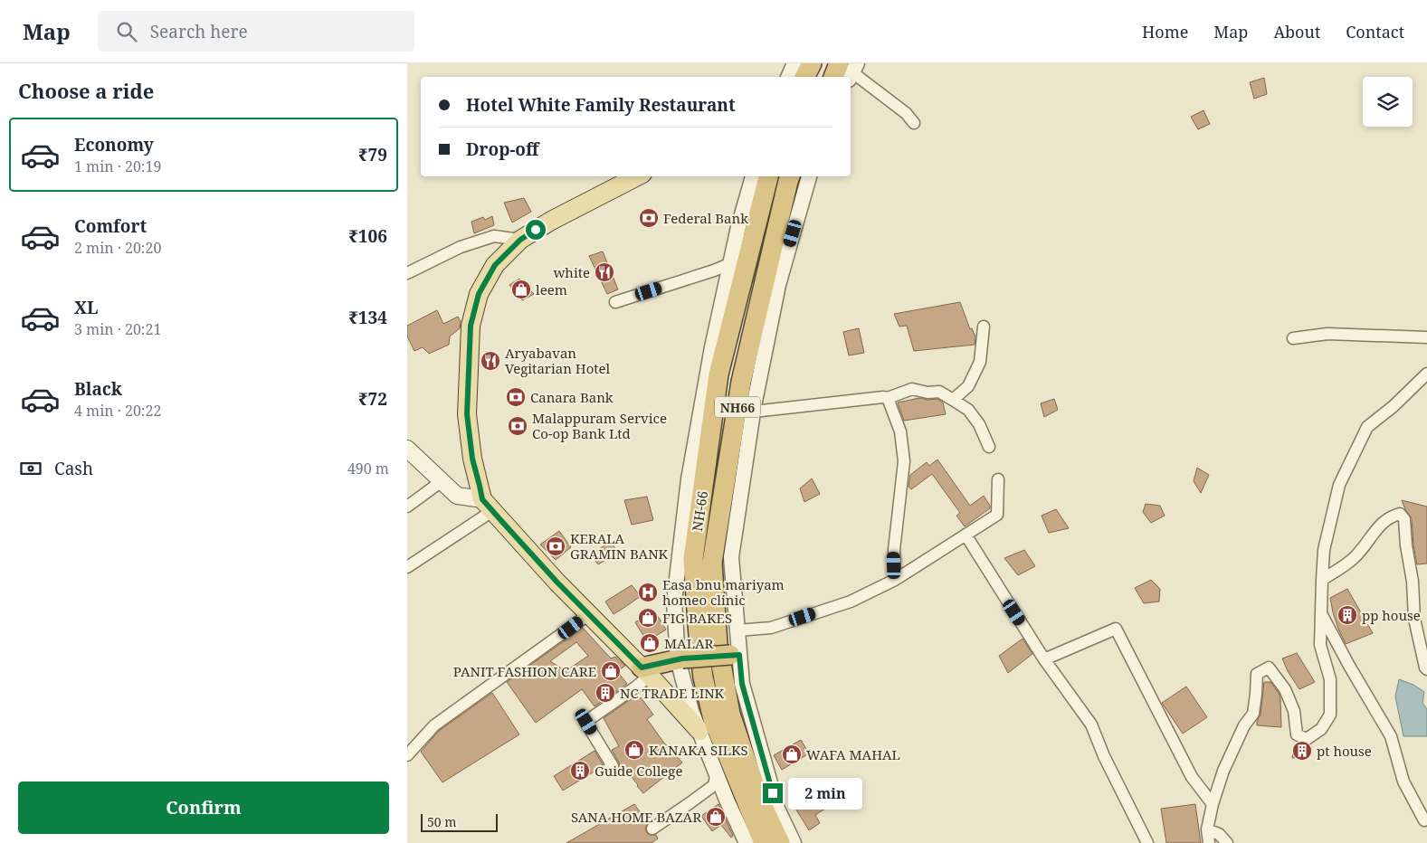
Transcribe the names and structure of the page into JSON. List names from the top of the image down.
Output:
{
  "streets": {
    "highway": ["NH66", "NH-66"]
  },
  "places": {
    "bank": [
      "Federal Bank",
      "Canara Bank",
      "Malappuram Service Co-op Bank Ltd",
      "KERALA GRAMIN BANK"
    ],
    "restaurant": ["white", "Aryabavan Vegitarian Hotel"],
    "shop": [
      "leem",
      "FIG BAKES",
      "MALAR",
      "PANIT FASHION CARE",
      "KANAKA SILKS",
      "WAFA MAHAL",
      "SANA HOME BAZAR"
    ],
    "hospital": ["Easa bnu mariyam homeo clinic"],
    "building": [
      "pp house",
      "NC TRADE LINK",
      "pt house",
      "Guide College"
    ]
  },
  "scale_bar": "50 m",
  "page": {
    "header": "Map",
    "search": "Search here",
    "nav": [
      "Home",
      "Map",
      "About",
      "Contact"
    ],
    "heading": "Choose a ride",
    "banner": ["Hotel White Family Restaurant", "Drop-off"],
    "list": [
      {
        "name": "Economy",
        "note": "1 min · 20:19",
        "value": "₹79"
      },
      {
        "name": "Comfort",
        "note": "2 min · 20:20",
        "value": "₹106"
      },
      {
        "name": "XL",
        "note": "3 min · 20:21",
        "value": "₹134"
      },
      {
        "name": "Black",
        "note": "4 min · 20:22",
        "value": "₹72"
      }
    ],
    "pay": ["Cash", "490 m"],
    "buttons": "Confirm",
    "bubble": "2 min",
    "scale": "50 m"
  }
}
